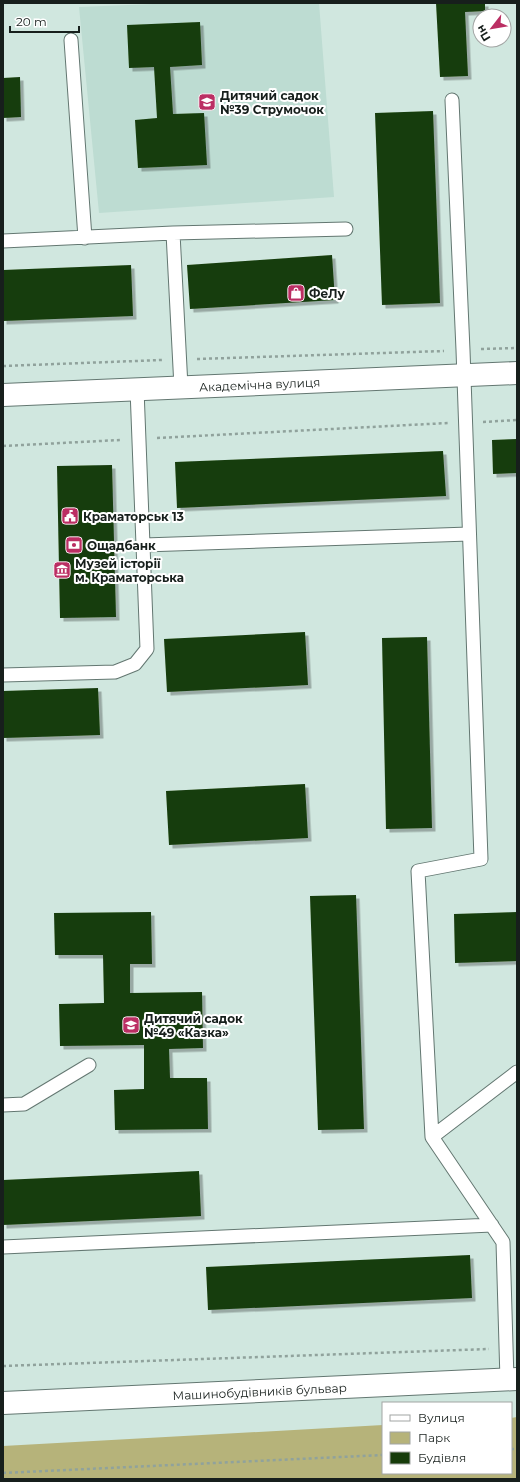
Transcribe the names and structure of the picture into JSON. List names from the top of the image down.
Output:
{
  "streets": {
    "street": ["Академічна вулиця", "Машинобудівників бульвар"]
  },
  "places": {
    "school or university": ["Дитячий садок №39 Струмочок", "Дитячий садок №49 «Казка»"],
    "shop": ["ФеЛу"],
    "public building": ["Краматорськ 13"],
    "bank": ["Ощадбанк"],
    "museum": ["Музей історії м. Краматорська"]
  },
  "legend": ["Вулиця", "Парк", "Будівля"],
  "scale_bar": "20 m",
  "north": "bottom left"
}
